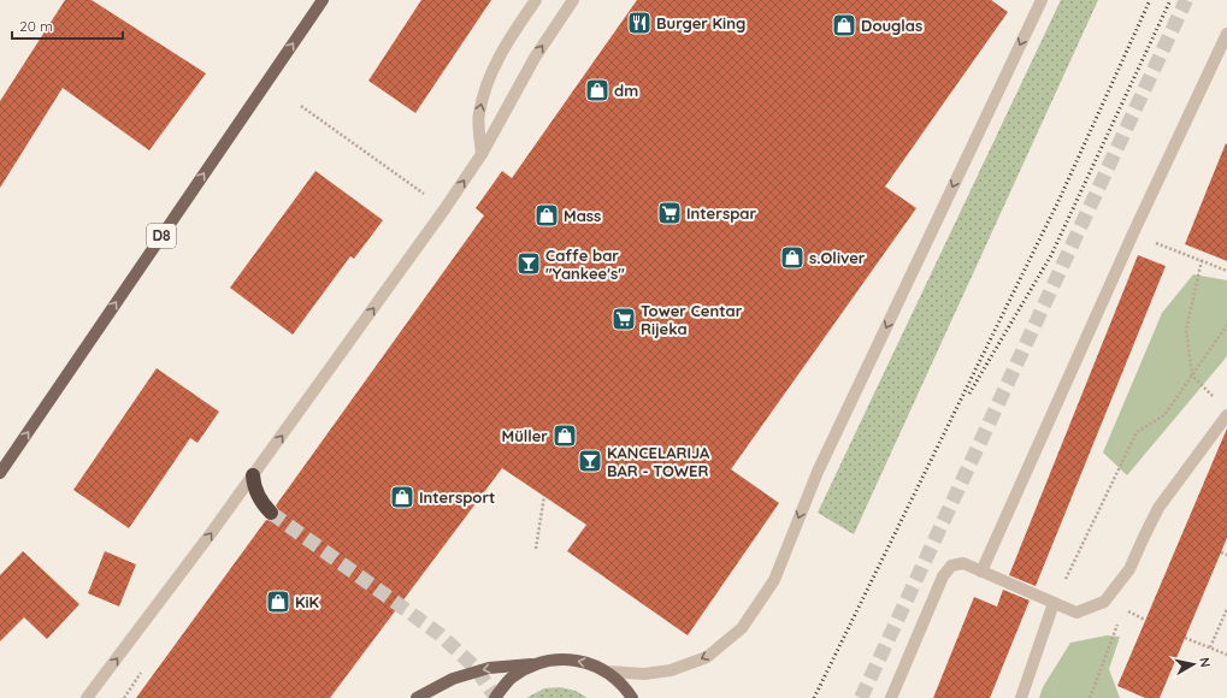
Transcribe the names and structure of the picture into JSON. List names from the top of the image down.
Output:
{
  "streets": {
    "main road": ["D8"]
  },
  "places": {
    "restaurant": ["Burger King"],
    "shop": [
      "Douglas",
      "dm",
      "Mass",
      "s.Oliver",
      "Müller",
      "Intersport",
      "KiK"
    ],
    "supermarket": ["Interspar", "Tower Centar Rijeka"],
    "bar": ["Caffe bar \"Yankee's\"", "KANCELARIJA BAR - TOWER"]
  },
  "scale_bar": "20 m",
  "north": "right"
}
